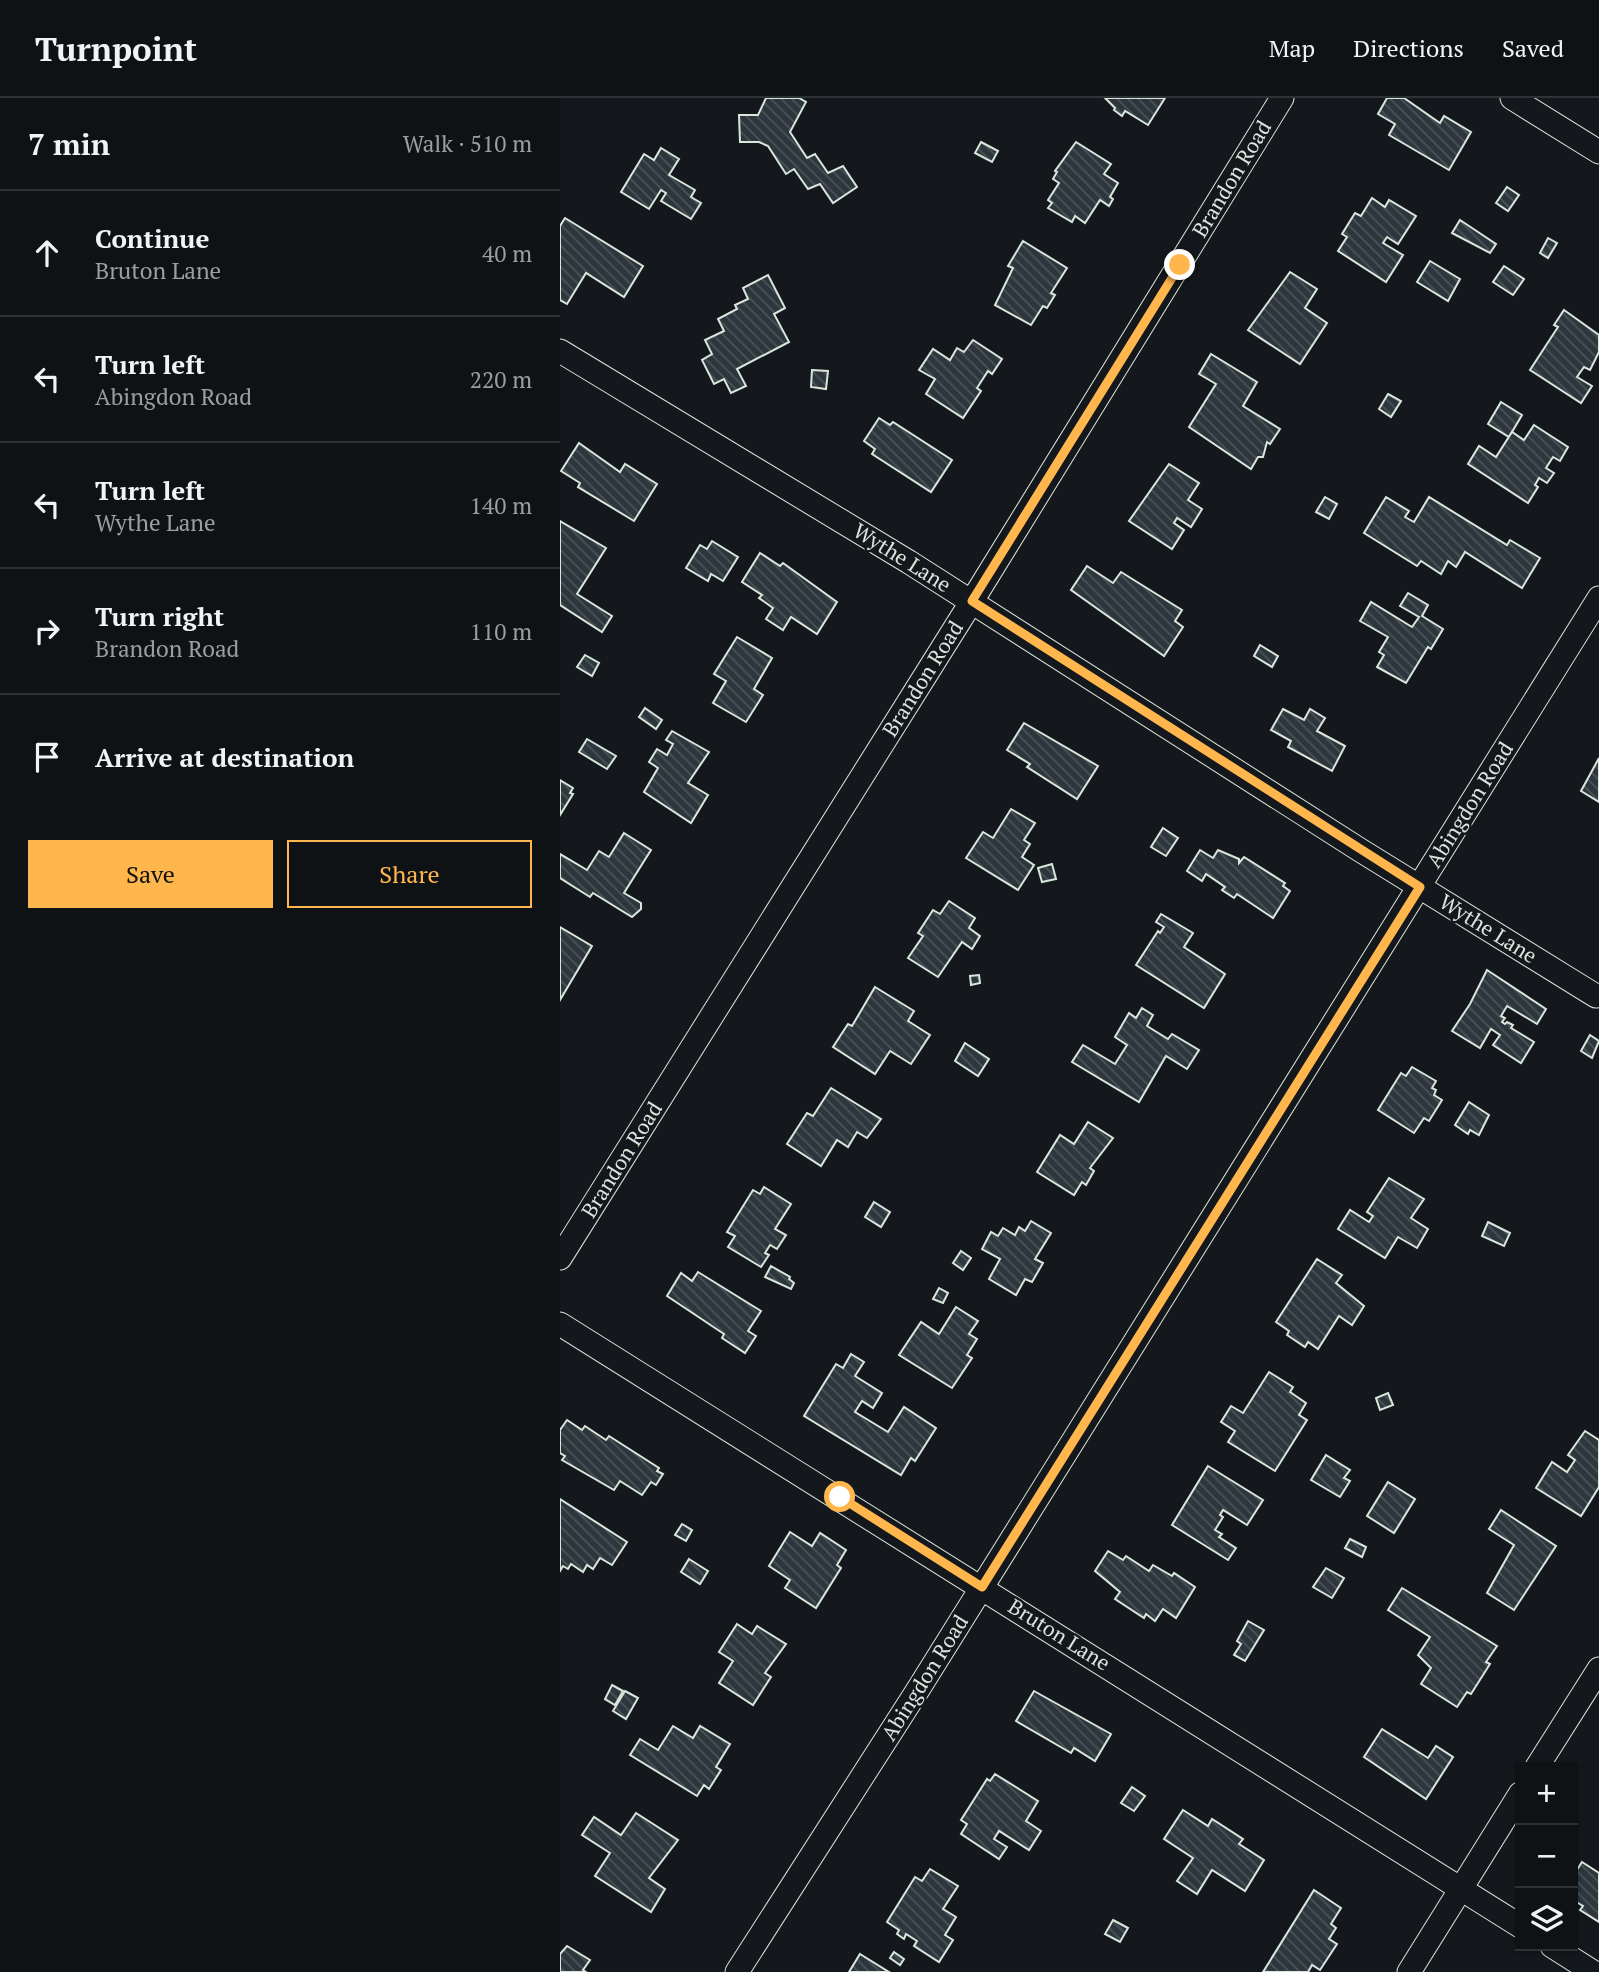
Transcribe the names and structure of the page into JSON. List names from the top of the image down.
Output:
{
  "streets": {
    "street": [
      "Brandon Road",
      "Wythe Lane",
      "Abingdon Road",
      "Bruton Lane"
    ]
  },
  "crossings": [
    ["Brandon Road", "Wythe Lane"],
    ["Wythe Lane", "Abingdon Road"],
    ["Abingdon Road", "Bruton Lane"]
  ],
  "page": {
    "header": "Turnpoint",
    "nav": ["Map", "Directions", "Saved"],
    "heading": ["7 min", "Walk · 510 m"],
    "list": [
      ["Continue", "Bruton Lane", "40 m"],
      ["Turn left", "Abingdon Road", "220 m"],
      ["Turn left", "Wythe Lane", "140 m"],
      ["Turn right", "Brandon Road", "110 m"],
      "Arrive at destination"
    ],
    "buttons": ["Save", "Share"],
    "map_buttons": ["+", "−"]
  }
}
